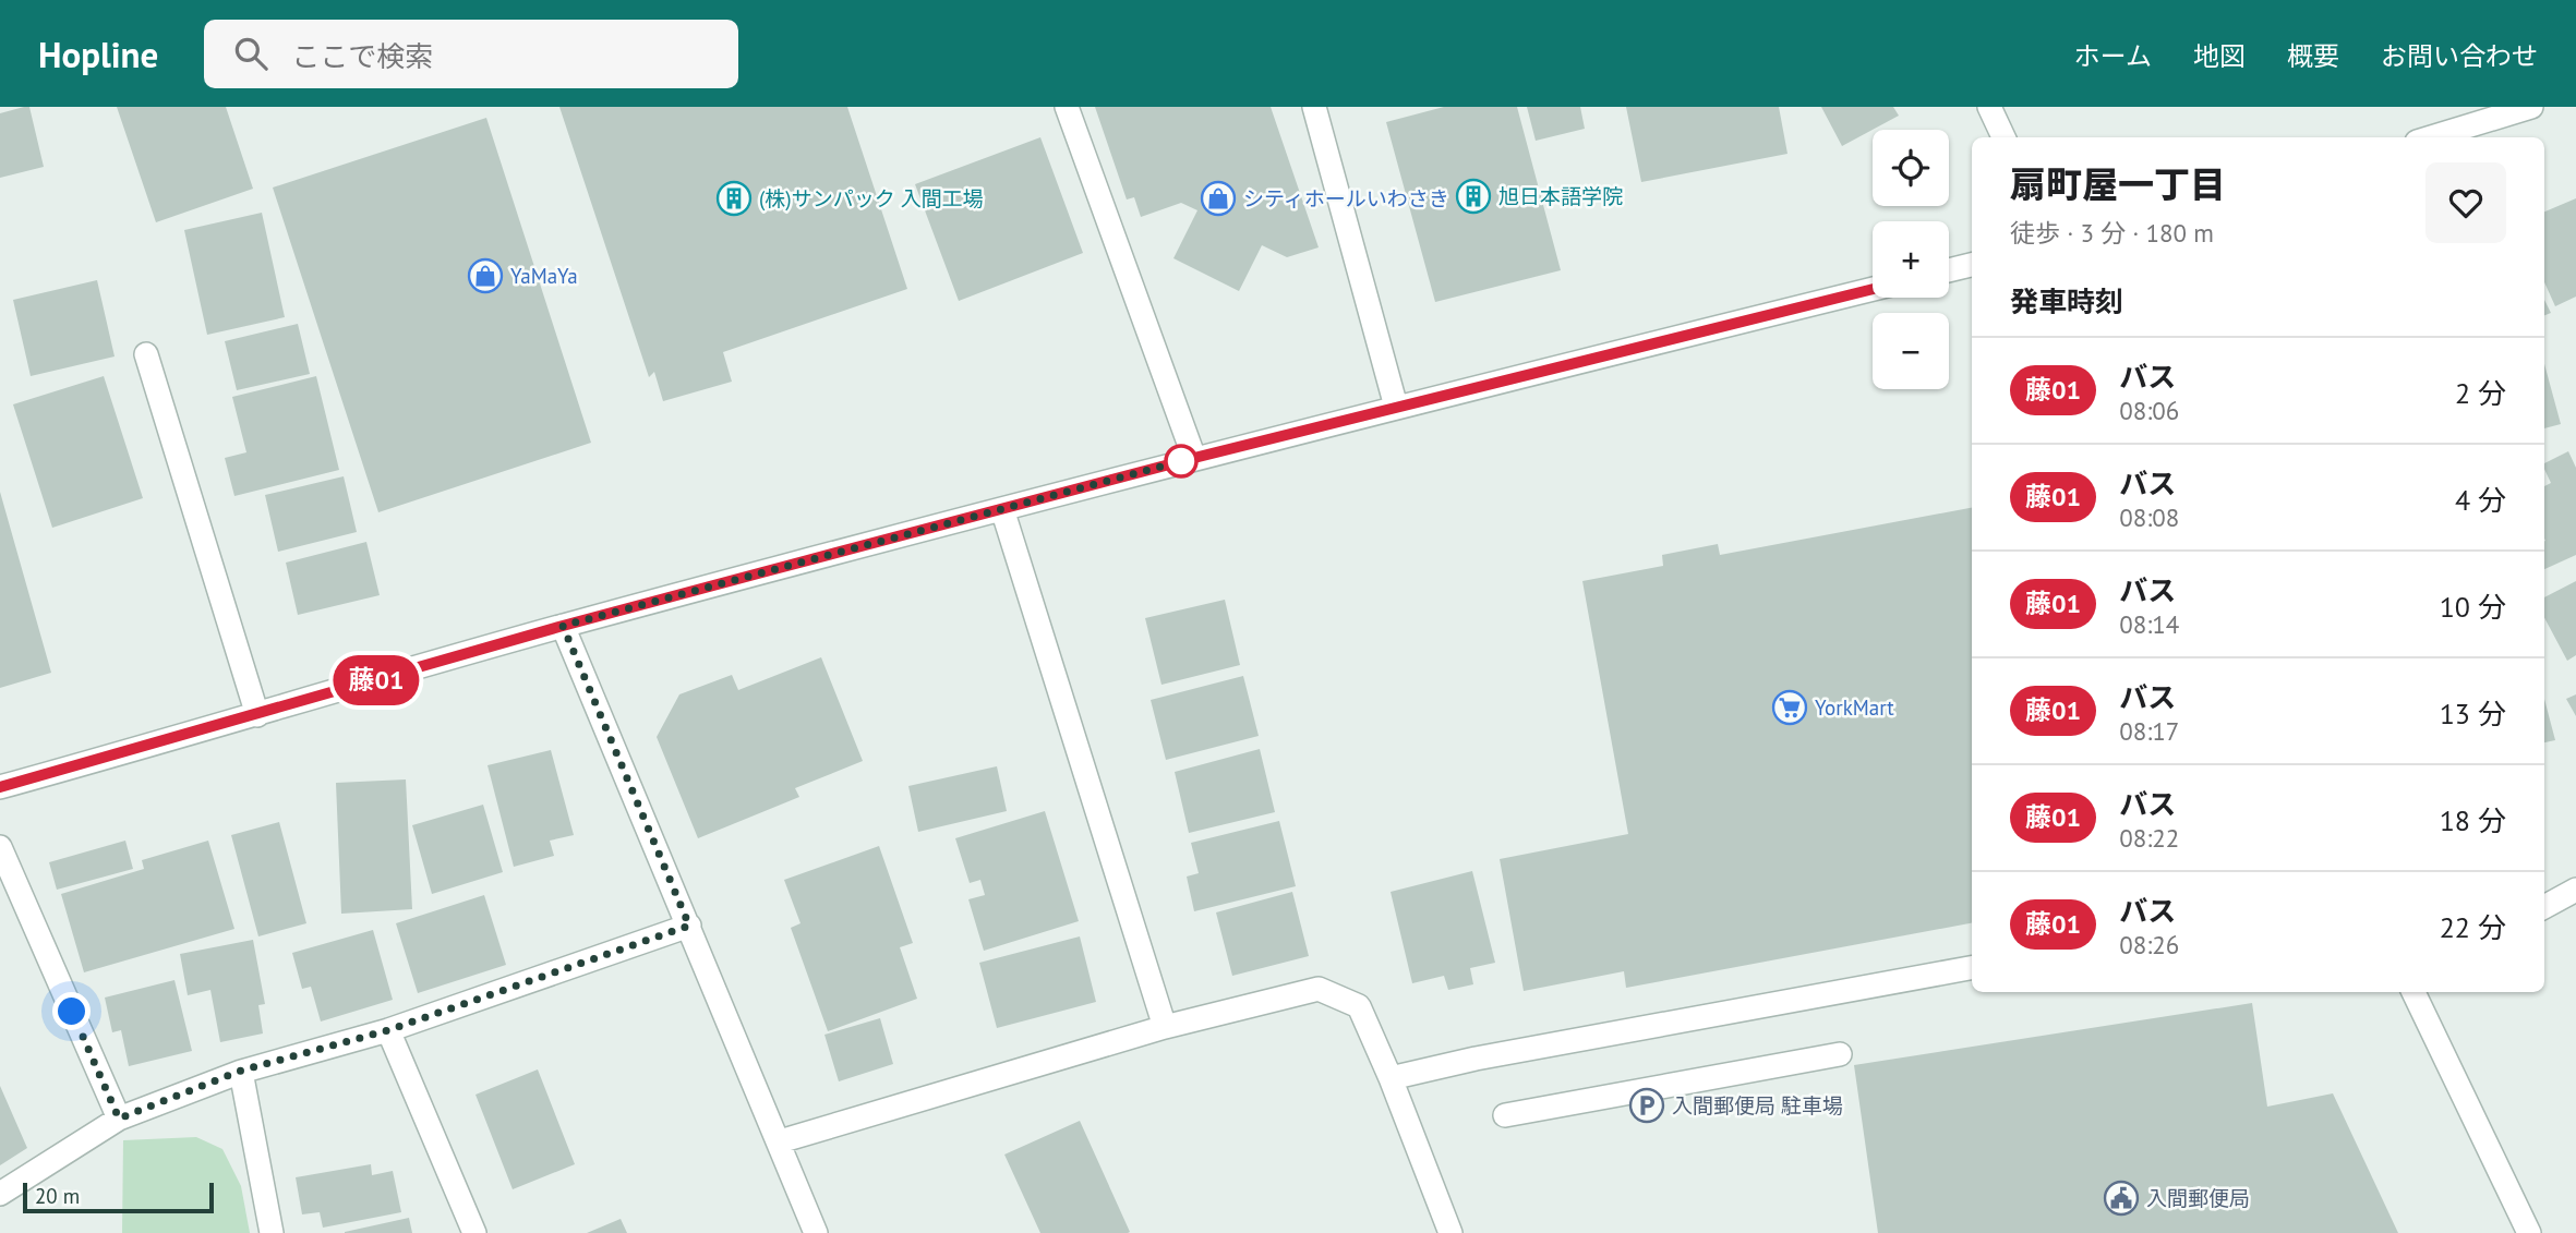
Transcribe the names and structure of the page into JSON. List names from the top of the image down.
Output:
{
  "places": {
    "building": ["旭日本語学院", "(株)サンパック 入間工場"],
    "shop": ["シティホールいわさき", "YaMaYa"],
    "supermarket": ["YorkMart"],
    "parking": ["入間郵便局 駐車場"],
    "public building": ["入間郵便局"]
  },
  "lines": ["bus line 藤01"],
  "scale_bar": "20 m",
  "page": {
    "header": "Hopline",
    "search": "ここで検索",
    "nav": [
      "ホーム",
      "地図",
      "概要",
      "お問い合わせ"
    ],
    "on_map": "藤01",
    "map_buttons": ["+", "−"],
    "heading": [
      ["扇町屋一丁目", "徒歩 · 3 分 · 180 m"],
      "発車時刻"
    ],
    "list": [
      {
        "mark": "藤01",
        "name": "バス",
        "note": "08:06",
        "value": "2 分"
      },
      {
        "mark": "藤01",
        "name": "バス",
        "note": "08:08",
        "value": "4 分"
      },
      {
        "mark": "藤01",
        "name": "バス",
        "note": "08:14",
        "value": "10 分"
      },
      {
        "mark": "藤01",
        "name": "バス",
        "note": "08:17",
        "value": "13 分"
      },
      {
        "mark": "藤01",
        "name": "バス",
        "note": "08:22",
        "value": "18 分"
      },
      {
        "mark": "藤01",
        "name": "バス",
        "note": "08:26",
        "value": "22 分"
      }
    ],
    "scale": "20 m"
  }
}
